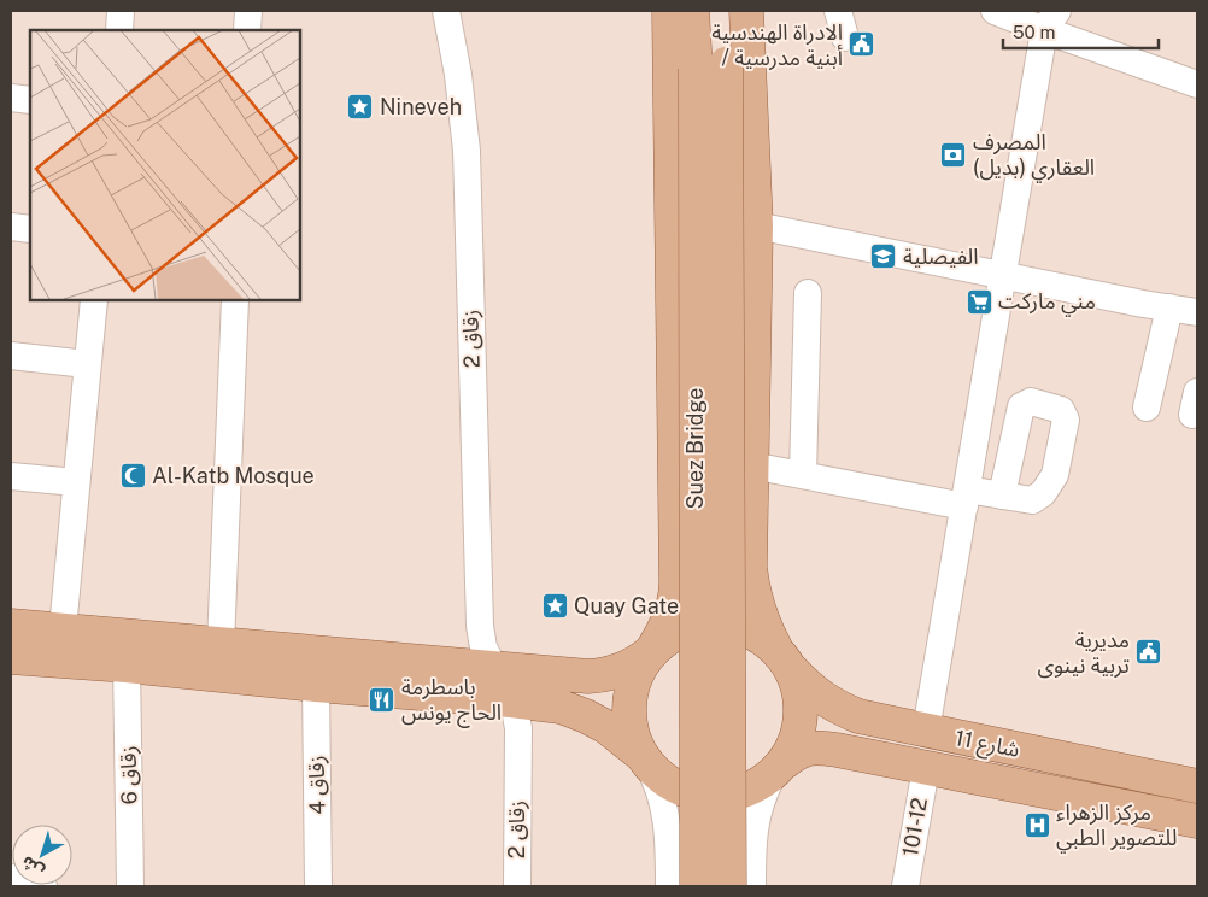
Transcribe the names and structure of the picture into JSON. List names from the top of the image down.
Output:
{
  "streets": {
    "main road": ["Suez Bridge", "شارع 11"],
    "street": [
      "زقاق 2",
      "زقاق 6",
      "زقاق 4",
      "101-12"
    ]
  },
  "crossings": [
    ["شارع 11", "101-12"]
  ],
  "places": {
    "public building": ["الادراة الهندسية / أبنية مدرسية", "مديرية تربية نينوى"],
    "place": ["Nineveh", "Quay Gate"],
    "bank": ["المصرف العقاري (بديل)"],
    "school or university": ["الفيصلية"],
    "supermarket": ["مني ماركت"],
    "mosque": ["Al-Katb Mosque"],
    "restaurant": ["باسطرمة الحاج يونس"],
    "hospital": ["مركز الزهراء للتصوير الطبي"]
  },
  "scale_bar": "50 m",
  "north": "bottom left"
}
